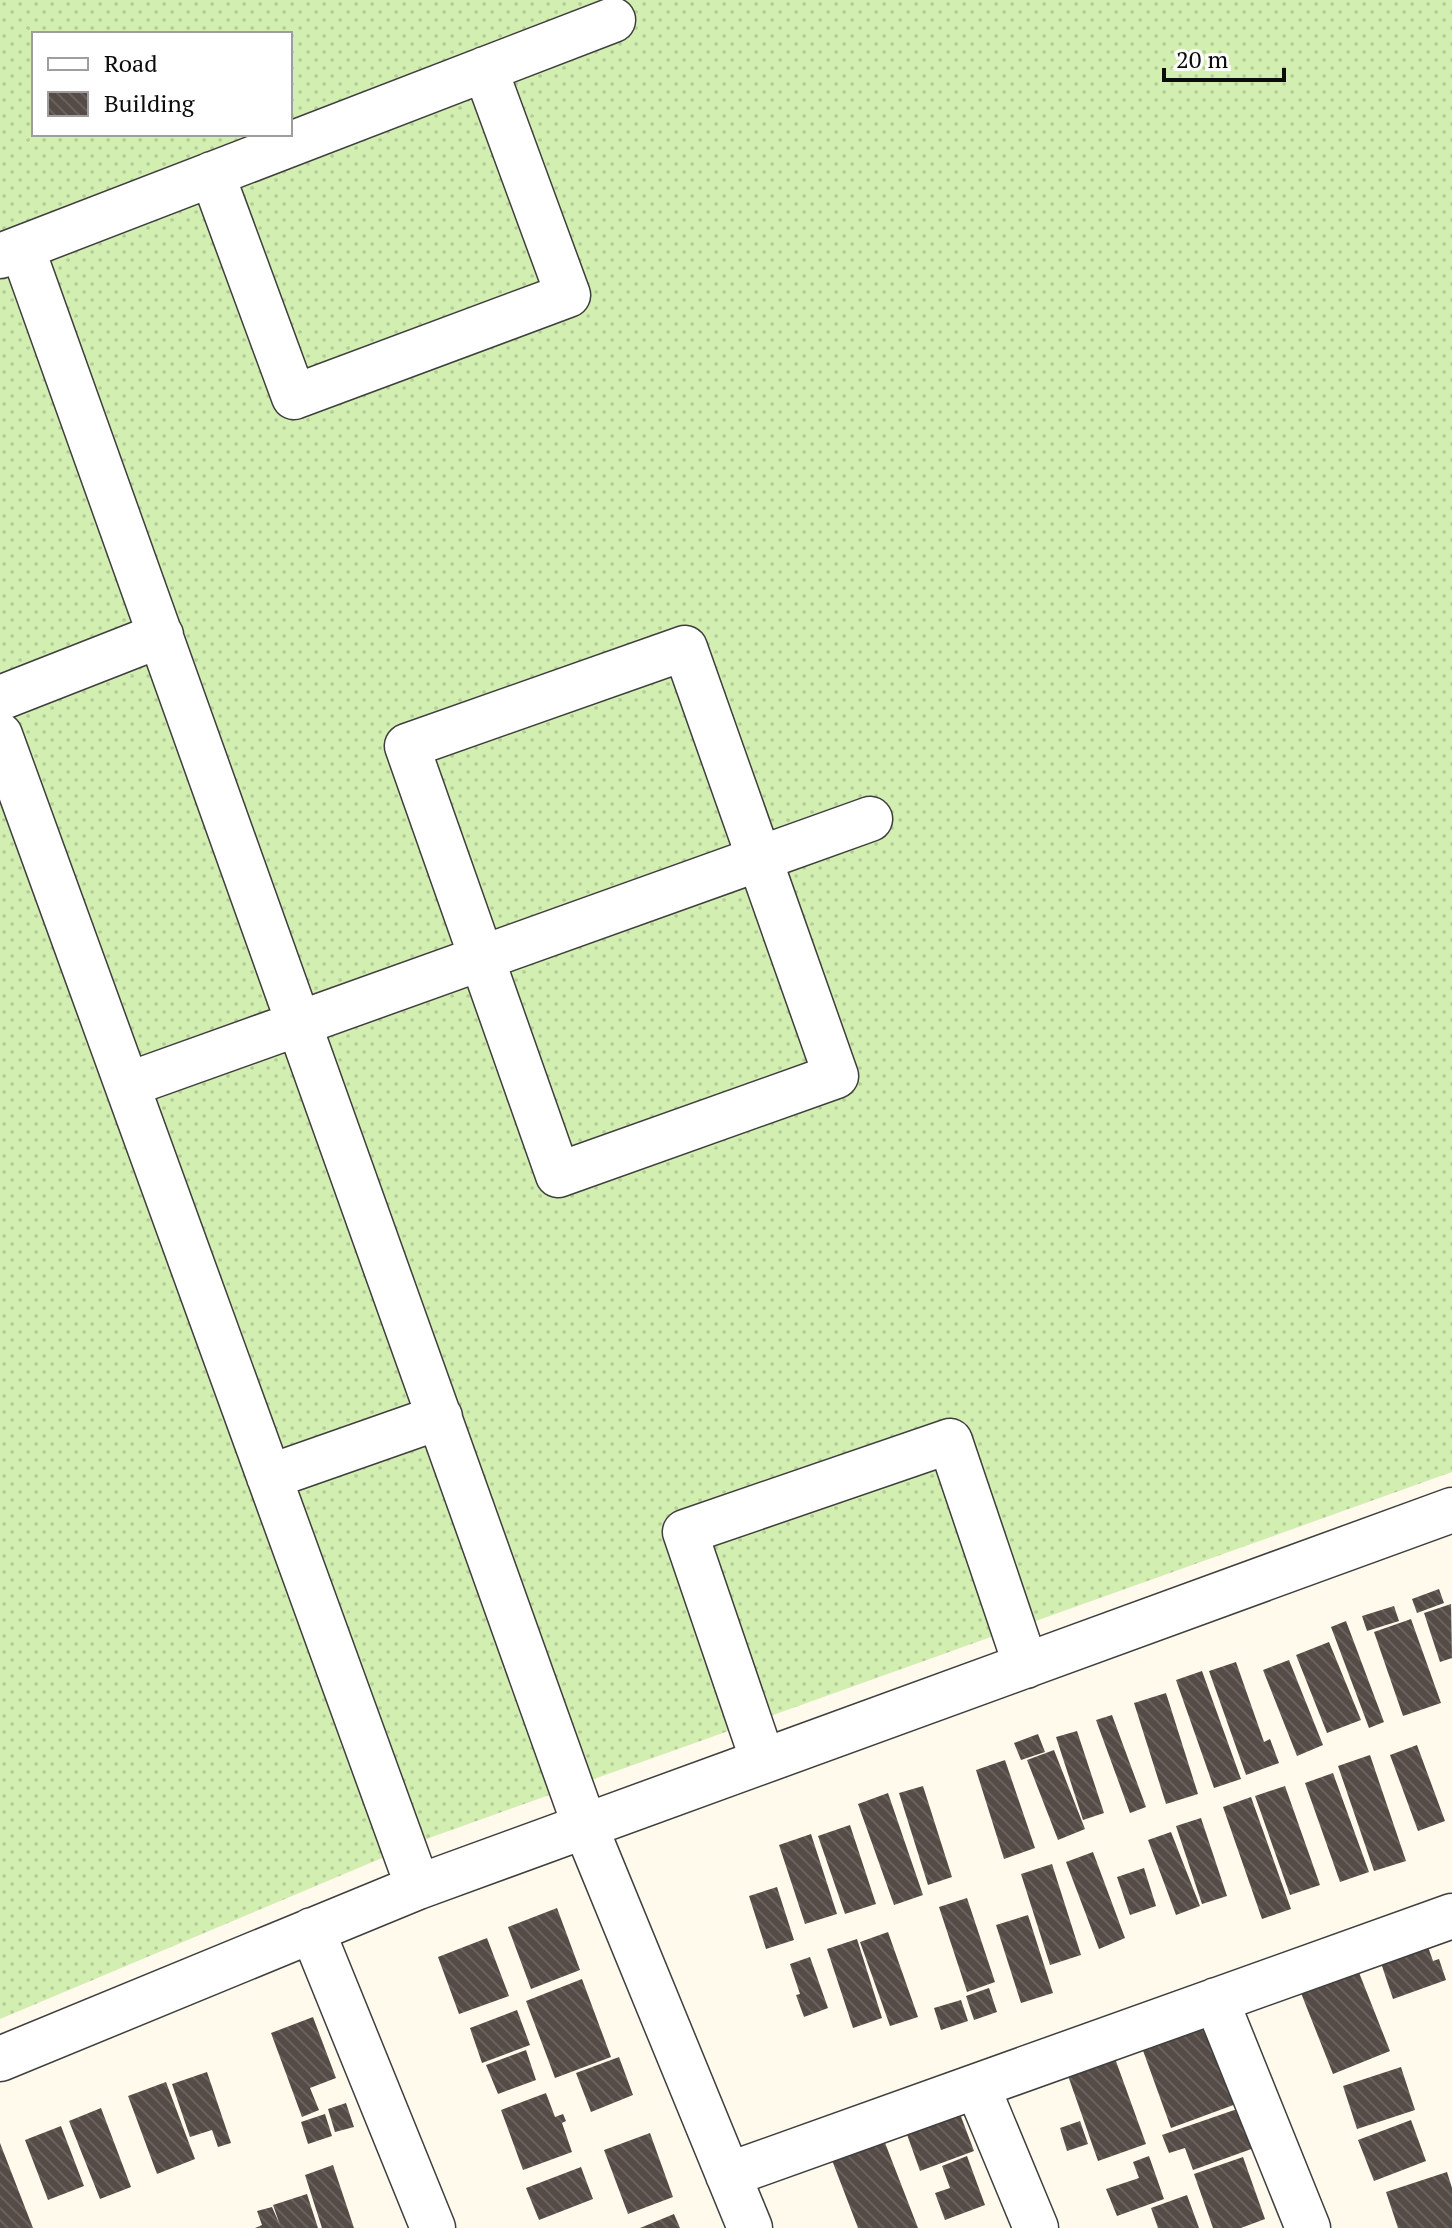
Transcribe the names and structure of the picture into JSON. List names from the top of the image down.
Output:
{
  "legend": ["Road", "Building"],
  "scale_bar": "20 m"
}
